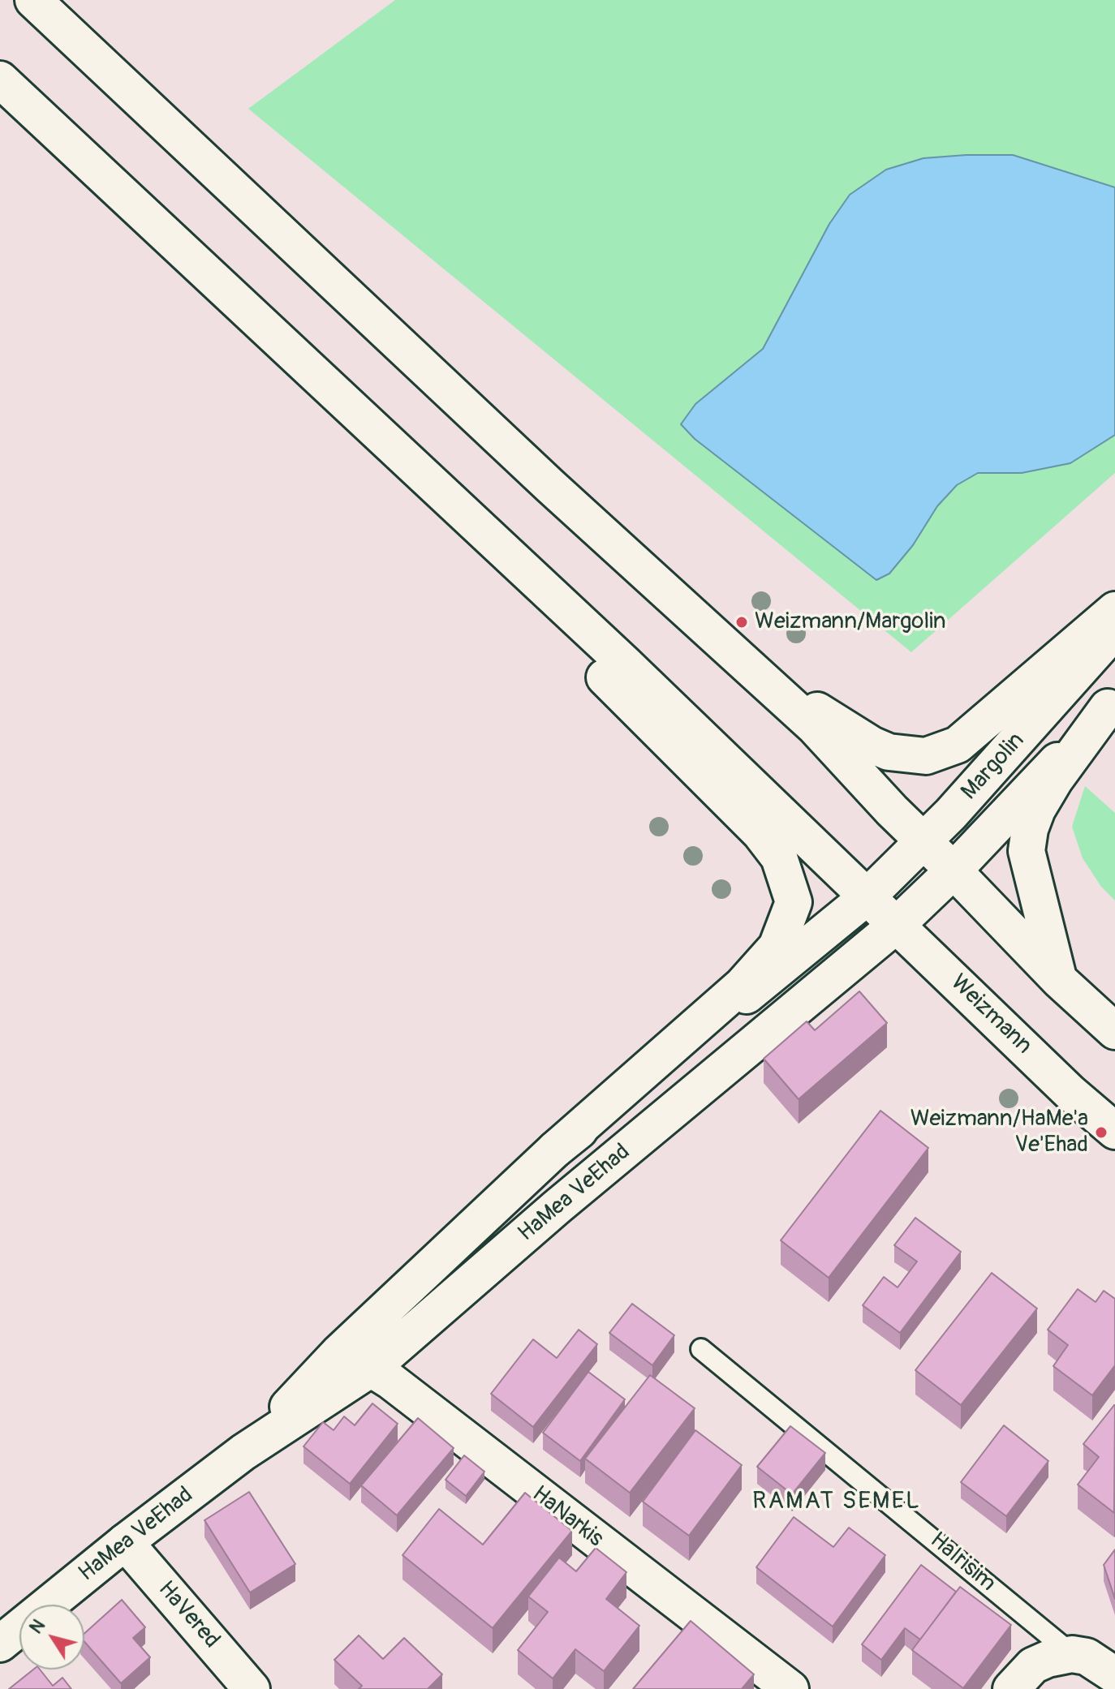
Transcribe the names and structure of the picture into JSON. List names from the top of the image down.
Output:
{
  "streets": {
    "main road": [
      "Margolin",
      "Weizmann",
      "HaMea VeEhad",
      "HaNarkis",
      "HaIrisim",
      "HaVered"
    ]
  },
  "crossings": [
    ["Margolin", "Weizmann"],
    ["Margolin", "HaMea VeEhad"],
    ["Weizmann", "HaMea VeEhad"],
    ["HaMea VeEhad", "HaNarkis"],
    ["HaMea VeEhad", "HaVered"]
  ],
  "districts": ["RAMAT SEMEL"],
  "places": ["Weizmann/Margolin", "Weizmann/HaMe'a Ve'Ehad"],
  "north": "top left"
}
